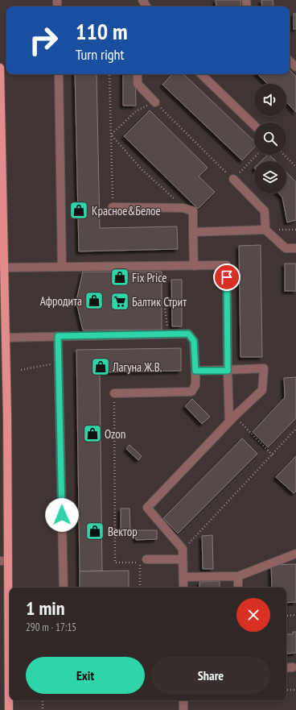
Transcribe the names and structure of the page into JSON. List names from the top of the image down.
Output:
{
  "places": {
    "shop": [
      "Красное&Белое",
      "Fix Price",
      "Афродита",
      "Лагуна Ж.В.",
      "Ozon",
      "Вектор"
    ],
    "supermarket": ["Балтик Стрит"]
  },
  "page": {
    "turn": ["110 m", "Turn right"],
    "heading": ["1 min", "290 m · 17:15"],
    "buttons": ["Exit", "Share"]
  }
}
